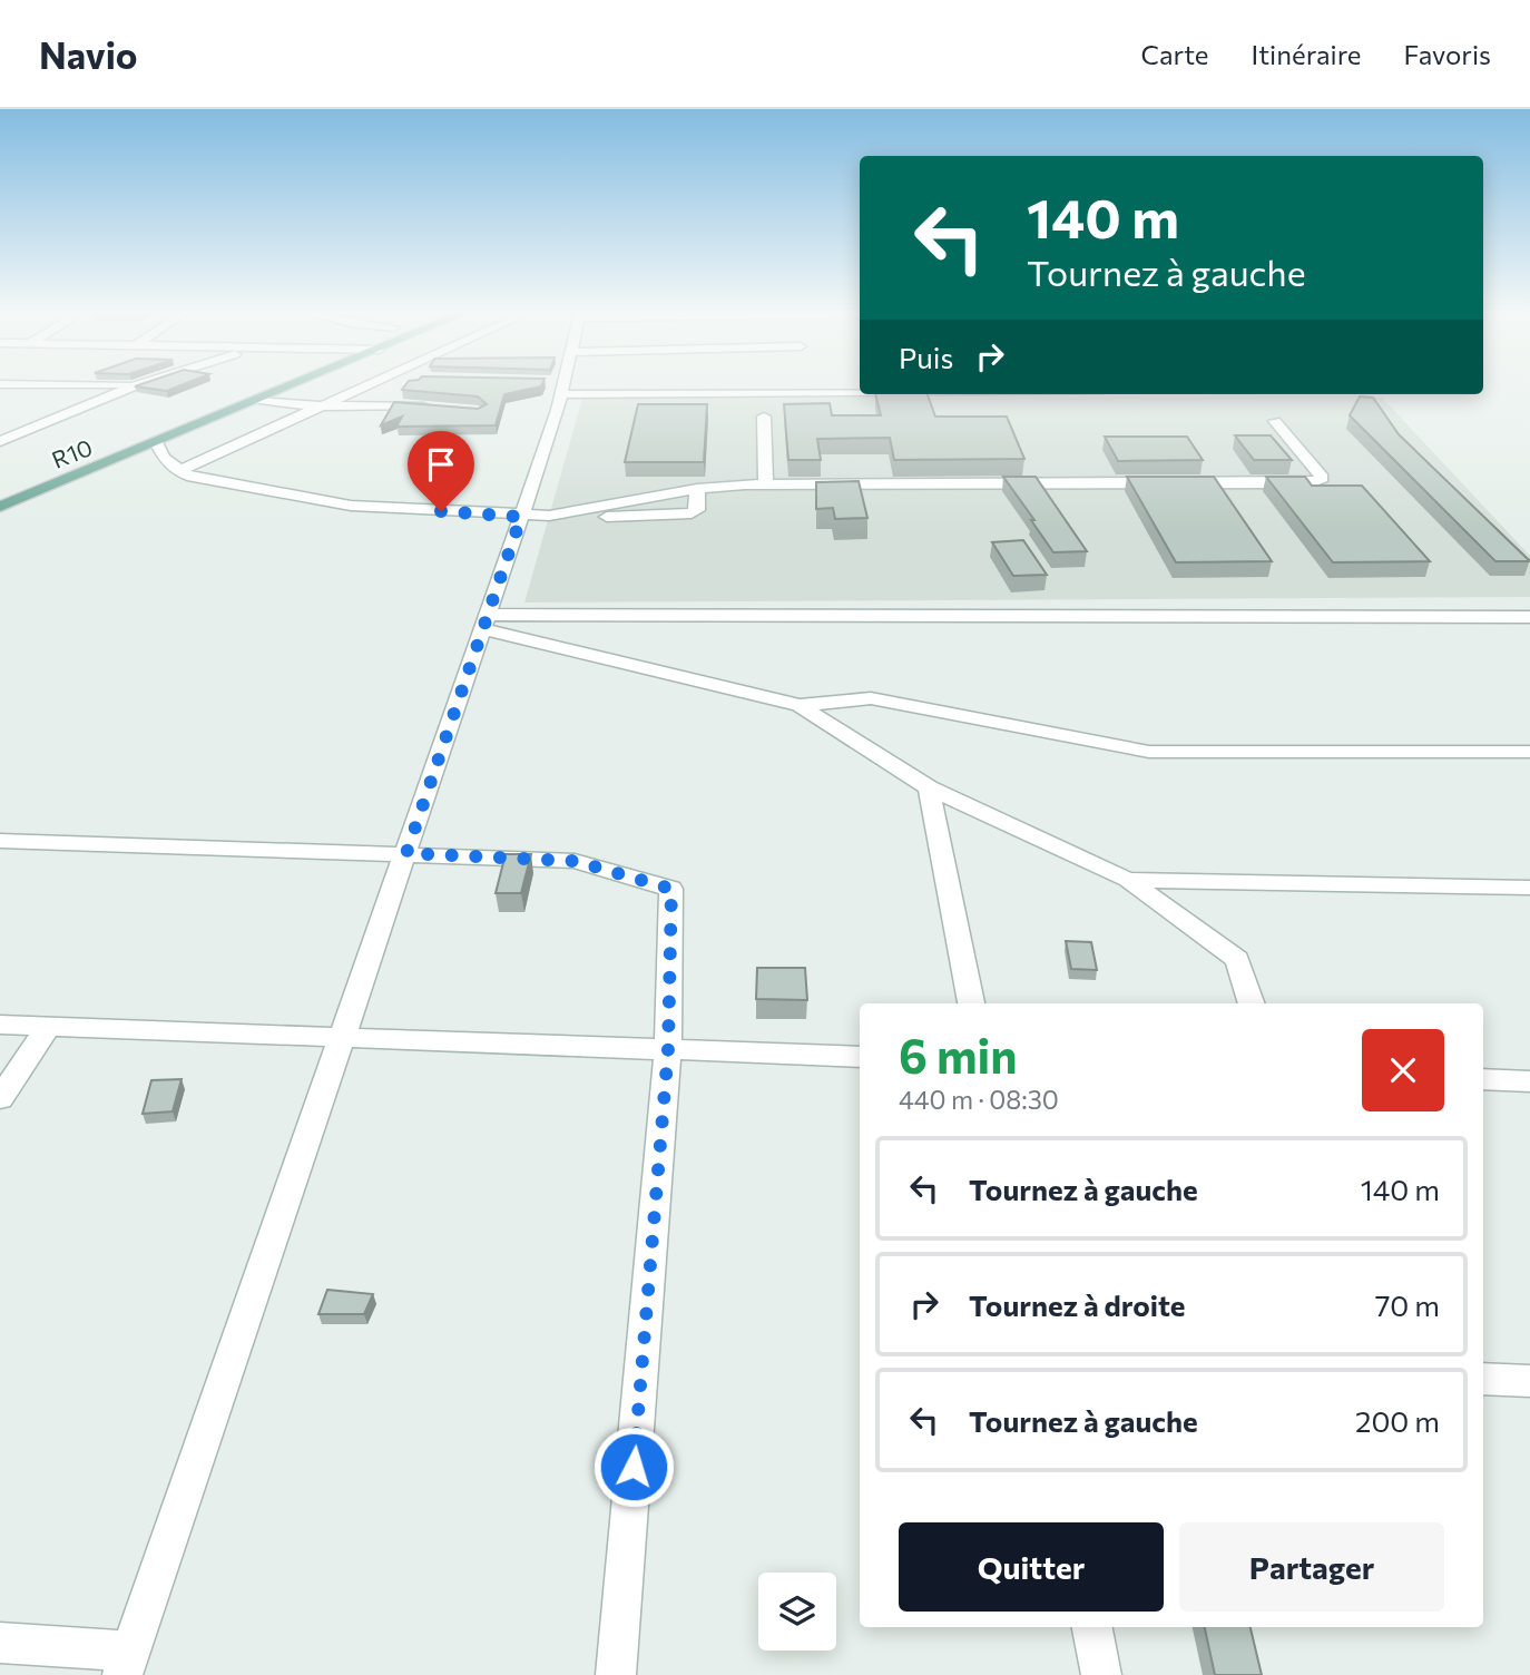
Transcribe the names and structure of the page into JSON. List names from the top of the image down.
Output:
{
  "streets": {
    "main road": ["R10"]
  },
  "page": {
    "header": "Navio",
    "nav": ["Carte", "Itinéraire", "Favoris"],
    "turn": ["140 m", "Tournez à gauche"],
    "then": "Puis",
    "heading": ["6 min", "440 m · 08:30"],
    "list": [
      {
        "name": "Tournez à gauche",
        "value": "140 m"
      },
      {
        "name": "Tournez à droite",
        "value": "70 m"
      },
      {
        "name": "Tournez à gauche",
        "value": "200 m"
      }
    ],
    "buttons": ["Quitter", "Partager"]
  }
}
